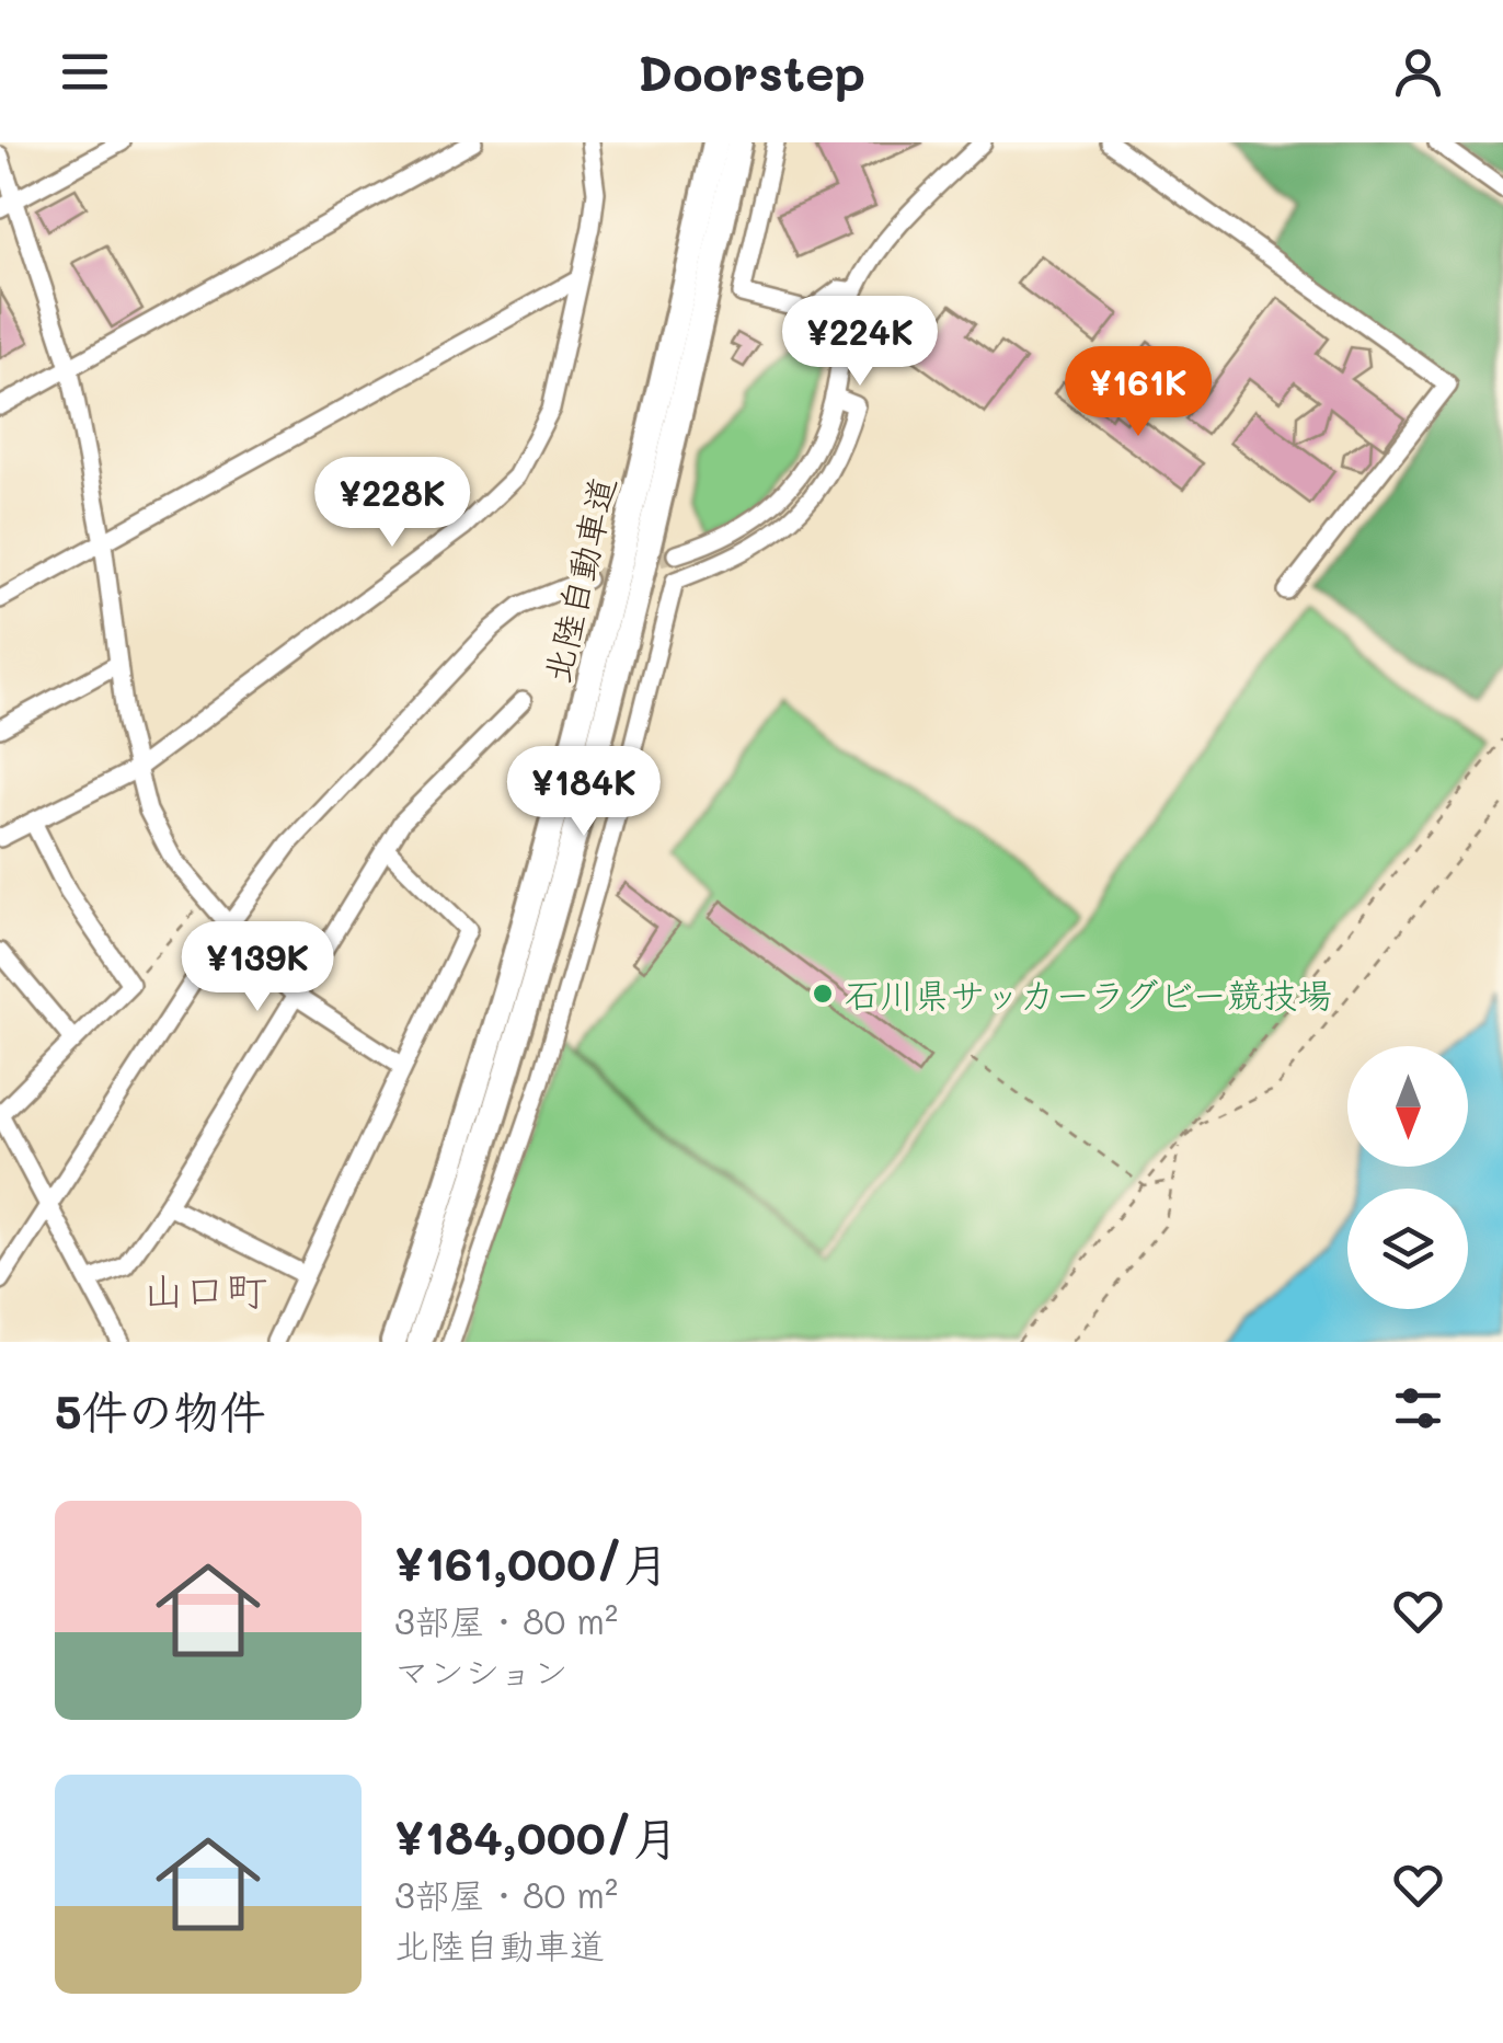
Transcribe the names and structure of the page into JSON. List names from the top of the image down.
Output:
{
  "streets": {
    "highway": ["北陸自動車道"]
  },
  "districts": ["山口町"],
  "places": ["石川県サッカーラグビー競技場"],
  "north": "bottom",
  "page": {
    "header": "Doorstep",
    "price": [
      "¥224K",
      "¥161K",
      "¥228K",
      "¥184K",
      "¥139K"
    ],
    "heading": "5件の物件",
    "list": [
      {
        "name": "¥161,000/月",
        "note": "3部屋 · 80 m² · マンション"
      },
      {
        "name": "¥184,000/月",
        "note": "3部屋 · 80 m² · 北陸自動車道"
      }
    ]
  }
}
